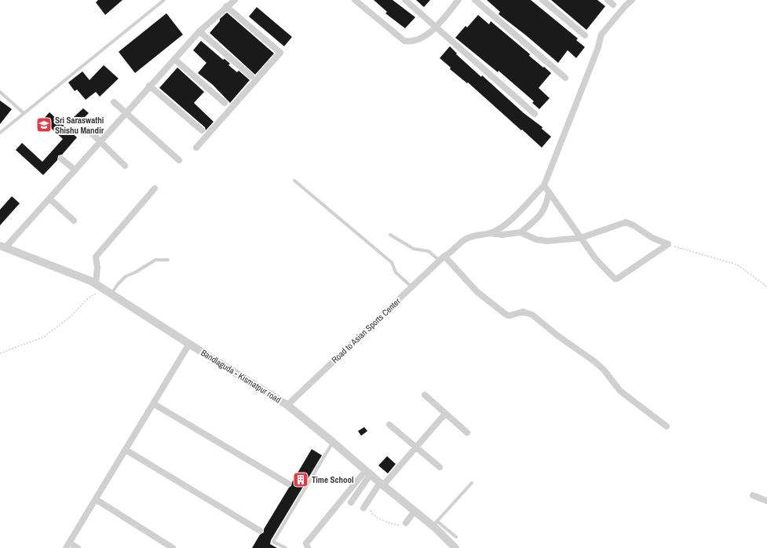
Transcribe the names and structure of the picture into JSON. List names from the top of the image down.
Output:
{
  "streets": {
    "street": ["Road to Asian Sports Center", "Bandlaguda - Kismatpur road"]
  },
  "crossings": [
    ["Road to Asian Sports Center", "Bandlaguda - Kismatpur road"]
  ],
  "places": {
    "school or university": ["Sri Saraswathi Shishu Mandir"],
    "building": ["Time School"]
  }
}
